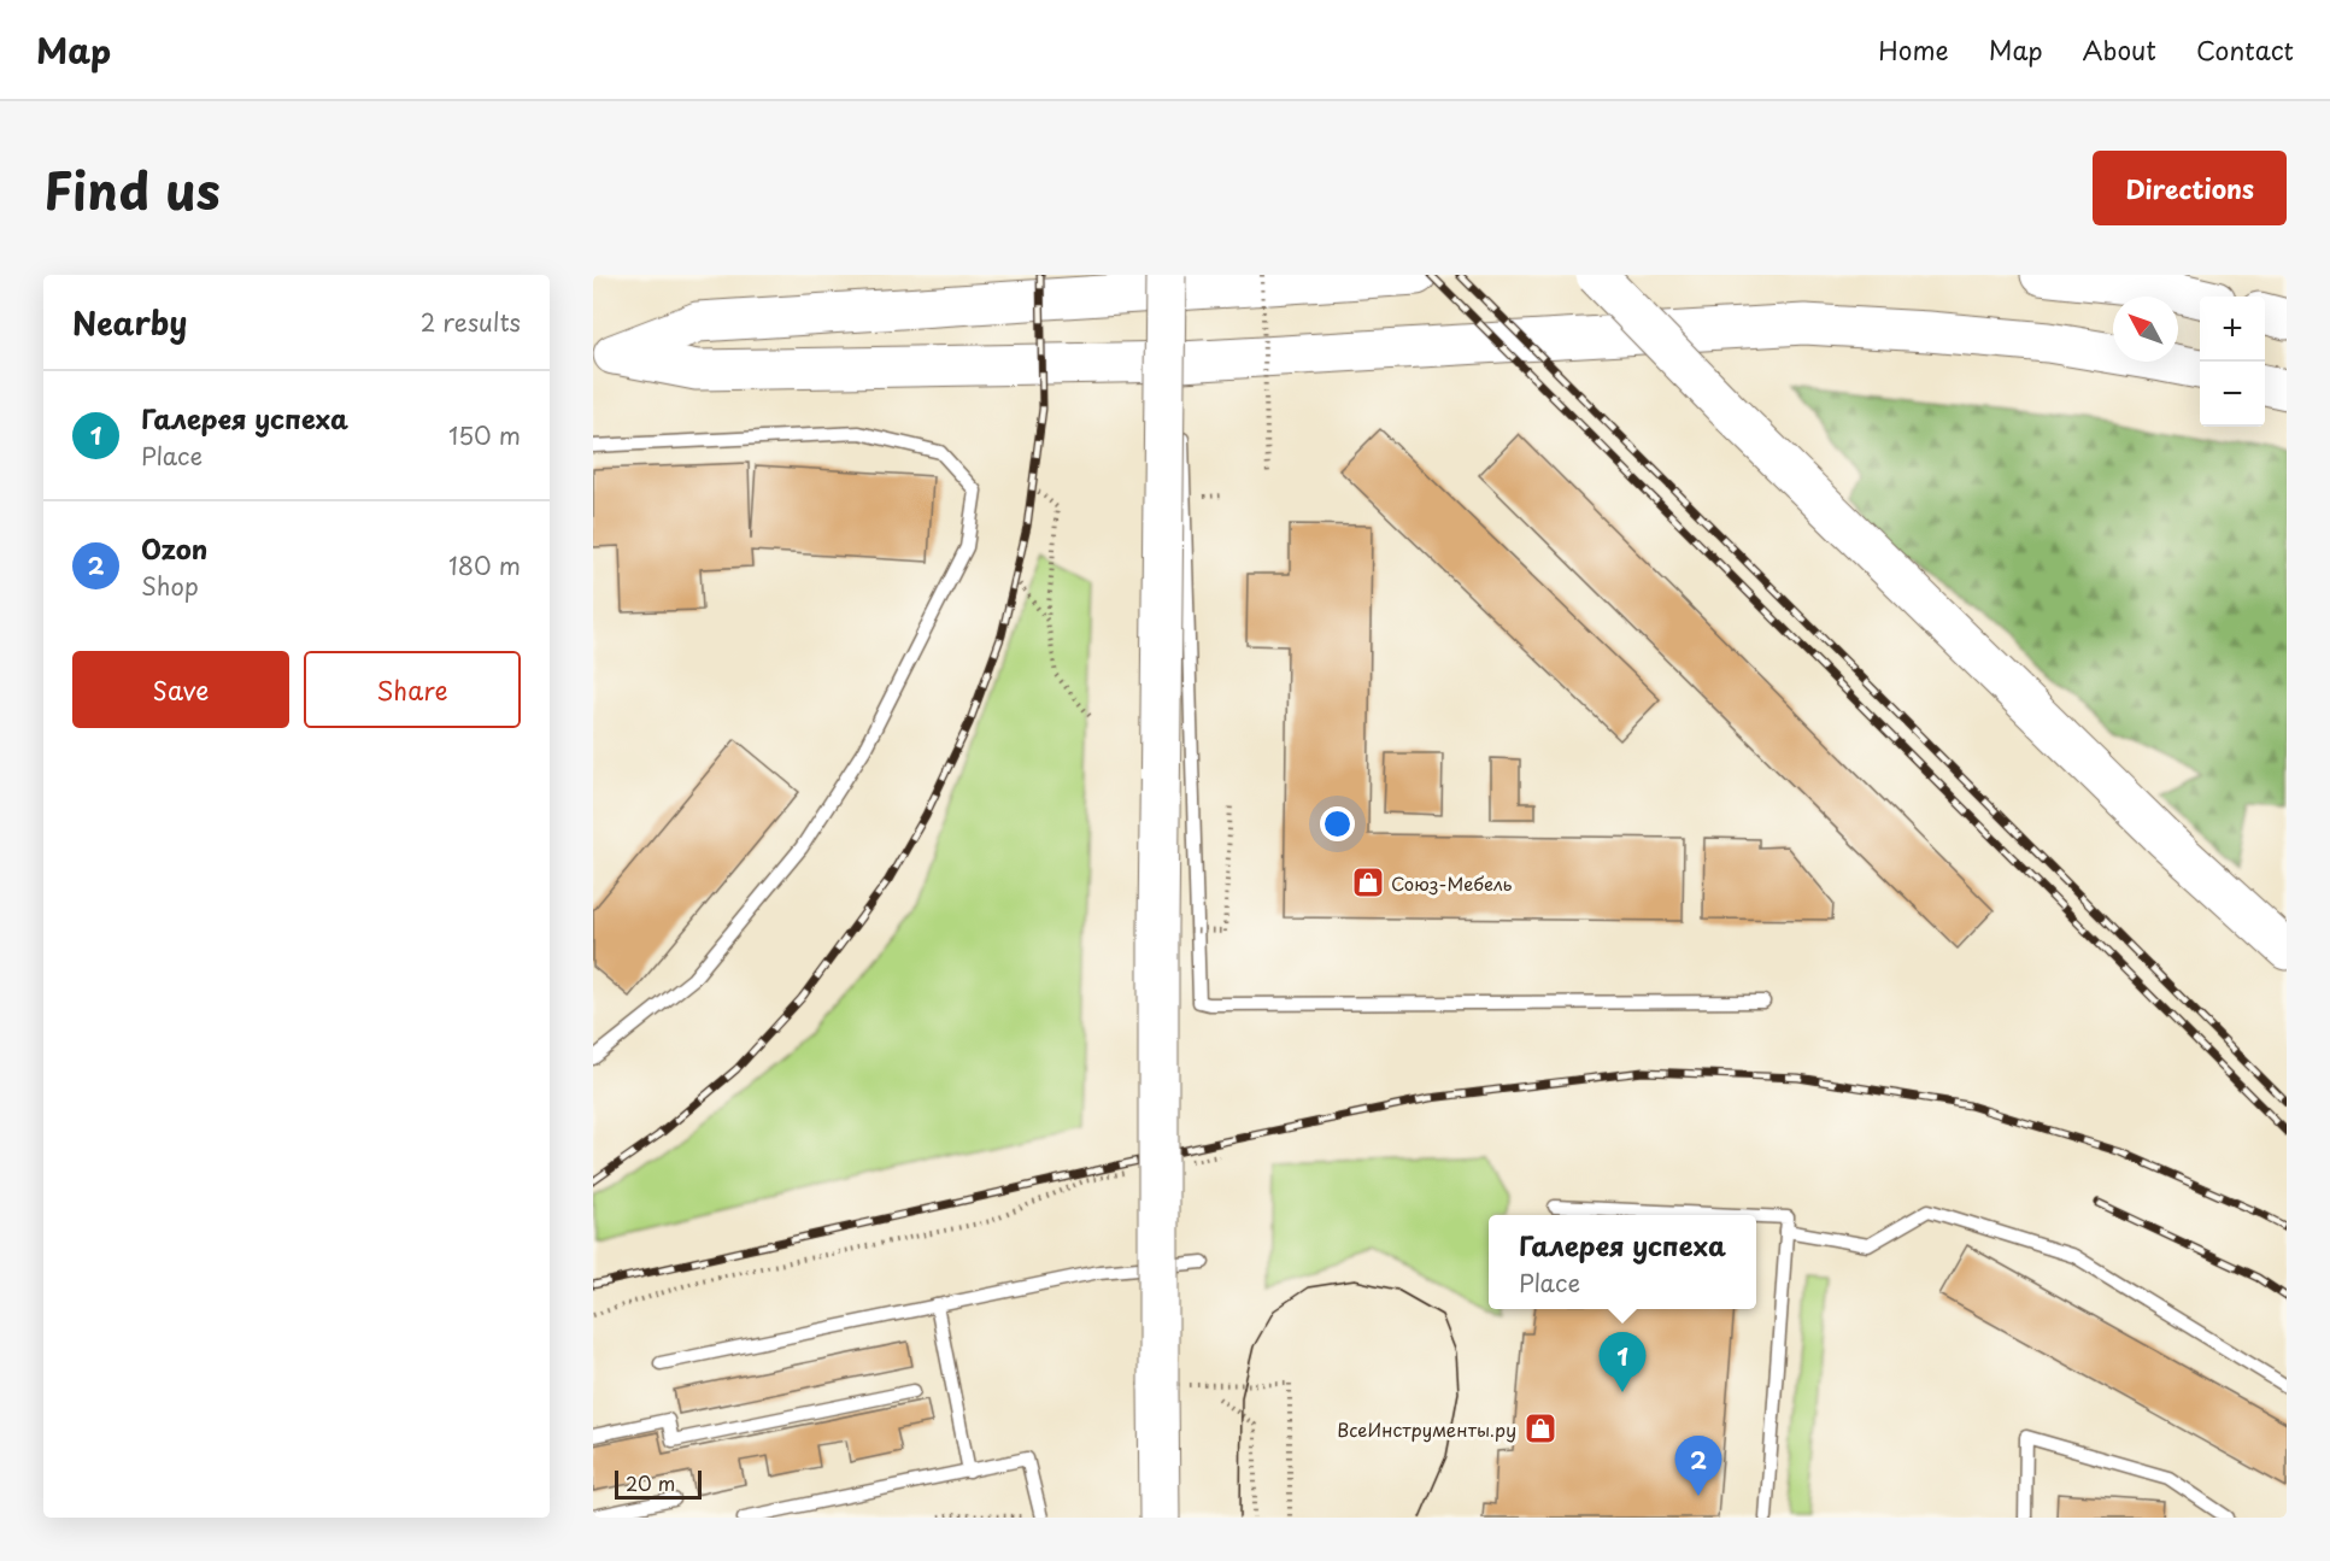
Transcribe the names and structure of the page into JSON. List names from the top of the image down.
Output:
{
  "places": {
    "shop": ["Союз-Мебель", "ВсеИнструменты.ру"]
  },
  "scale_bar": "20 m",
  "north": "top left",
  "page": {
    "header": "Map",
    "nav": [
      "Home",
      "Map",
      "About",
      "Contact"
    ],
    "title": "Find us",
    "buttons": [
      "Directions",
      ["Save", "Share"]
    ],
    "heading": ["Nearby", "2 results"],
    "map_buttons": ["+", "−"],
    "list": [
      {
        "mark": "1",
        "name": "Галерея успеха",
        "note": "Place",
        "value": "150 m"
      },
      {
        "mark": "2",
        "name": "Ozon",
        "note": "Shop",
        "value": "180 m"
      }
    ],
    "popup": ["Галерея успеха", "Place"],
    "pins": ["1", "2"],
    "scale": "20 m"
  }
}
